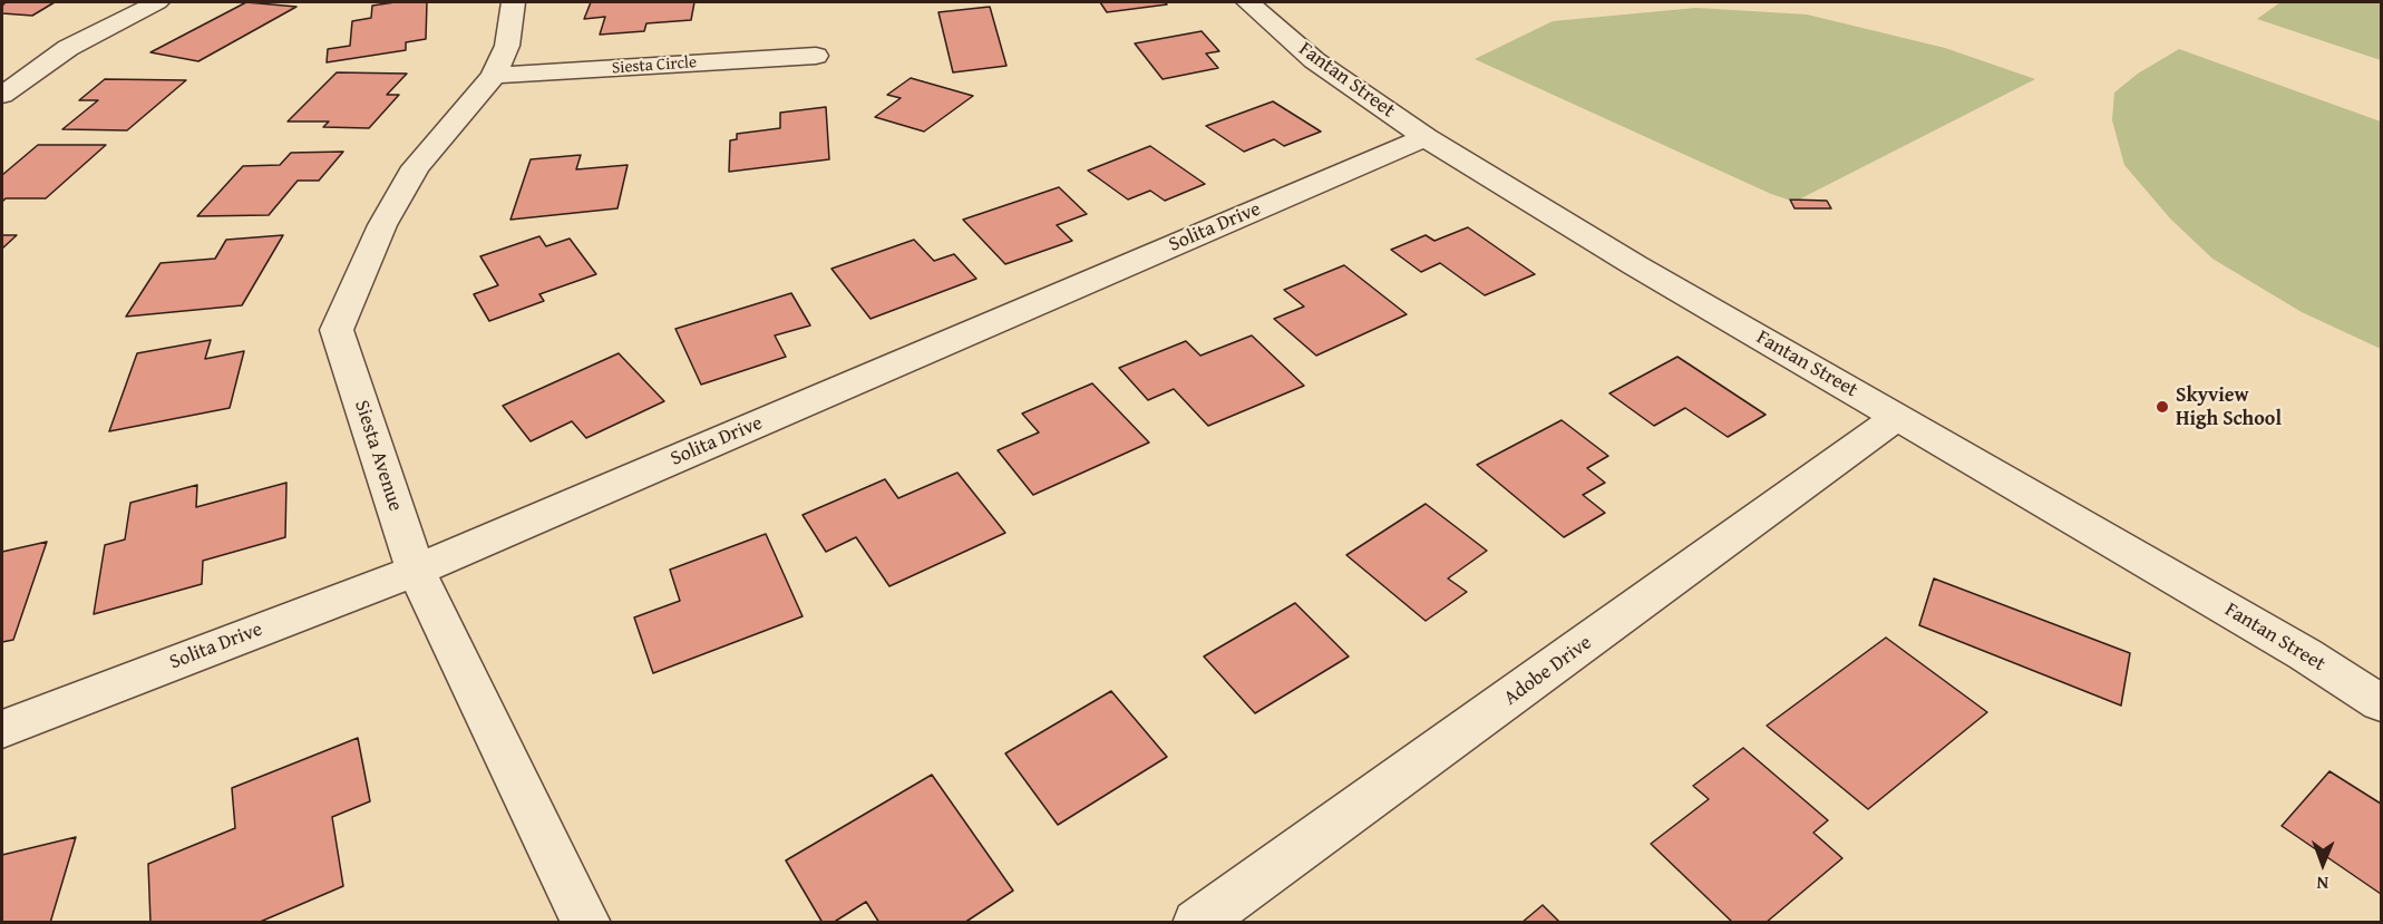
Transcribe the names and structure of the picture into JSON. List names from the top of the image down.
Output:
{
  "streets": {
    "street": [
      "Siesta Circle",
      "Fantan Street",
      "Solita Drive",
      "Siesta Avenue",
      "Adobe Drive"
    ]
  },
  "crossings": [
    ["Siesta Circle", "Siesta Avenue"],
    ["Fantan Street", "Solita Drive"],
    ["Fantan Street", "Adobe Drive"],
    ["Solita Drive", "Siesta Avenue"]
  ],
  "places": ["Skyview High School"],
  "north": "bottom"
}
